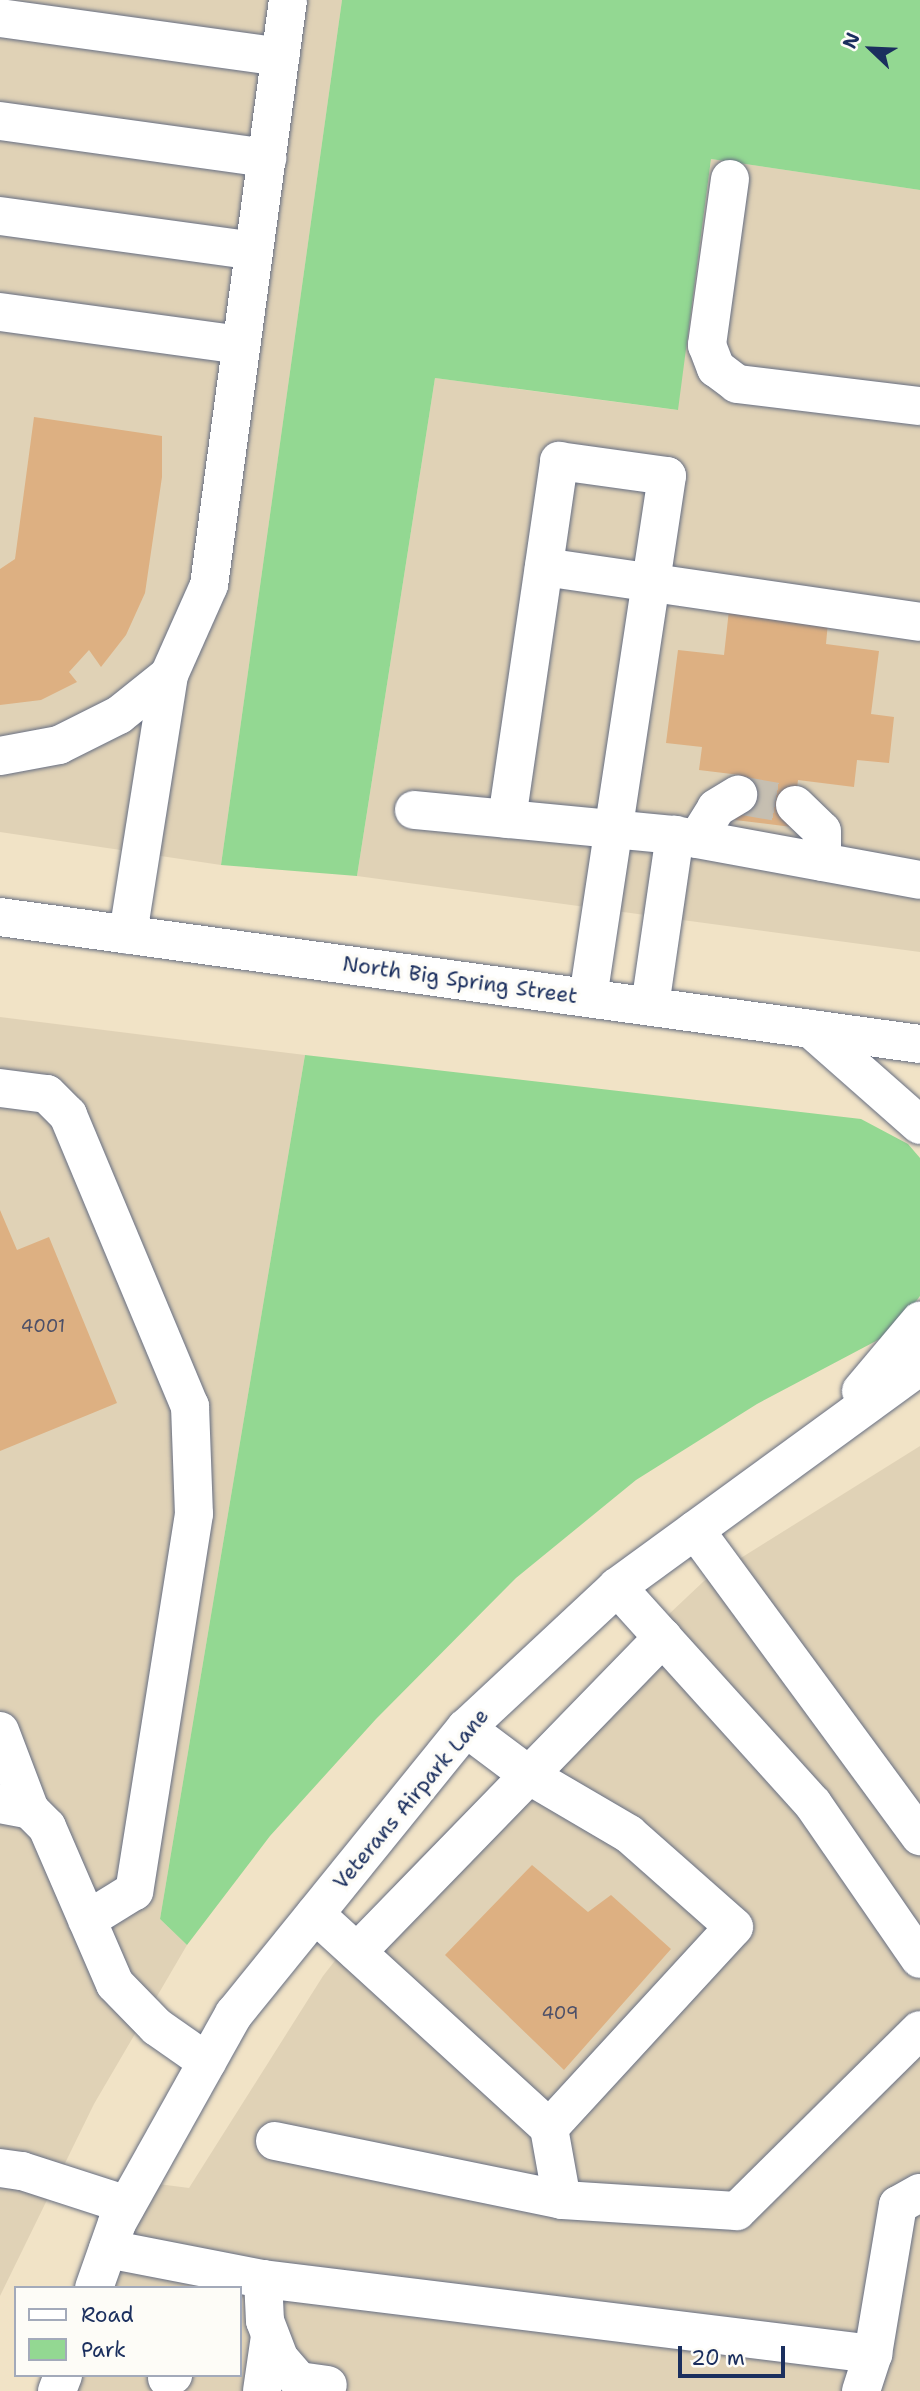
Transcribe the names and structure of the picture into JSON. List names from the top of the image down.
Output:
{
  "streets": {
    "main road": ["North Big Spring Street", "Veterans Airpark Lane"]
  },
  "house_numbers": ["4001", "409"],
  "legend": ["Road", "Park"],
  "scale_bar": "20 m",
  "north": "top left"
}
